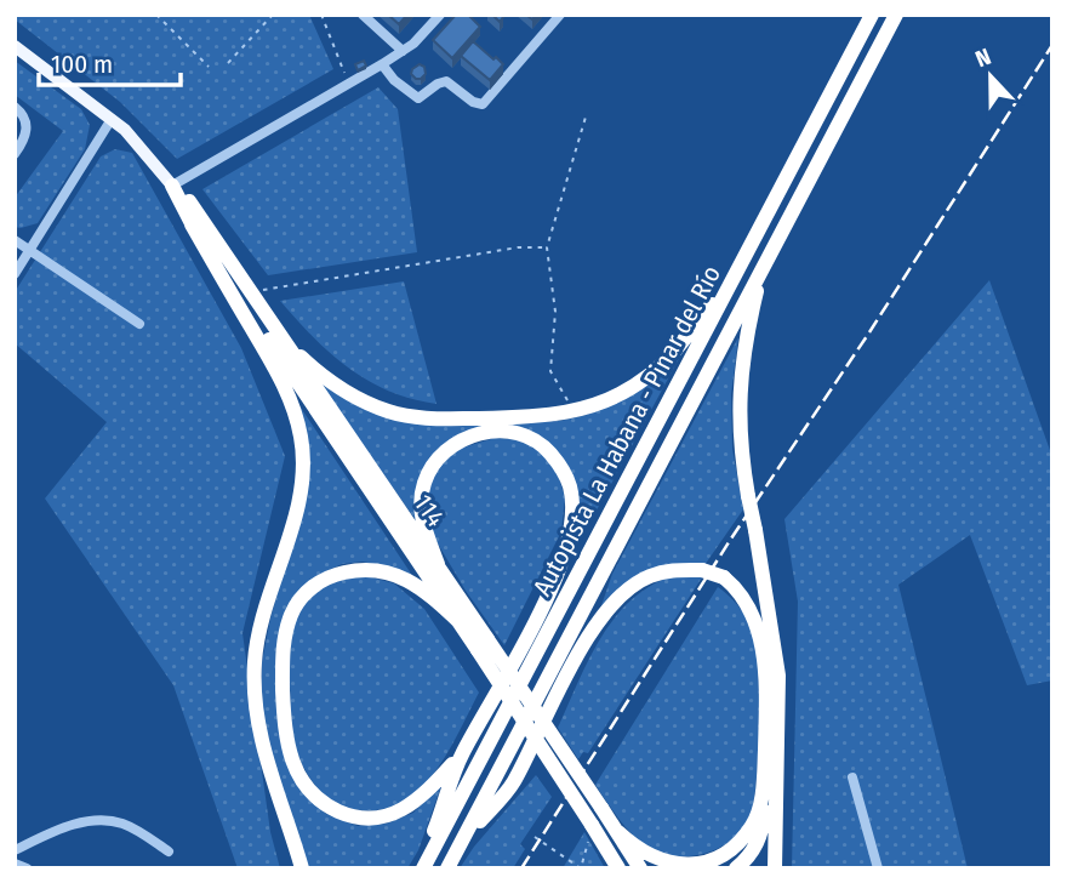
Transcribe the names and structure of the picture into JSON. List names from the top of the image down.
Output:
{
  "streets": {
    "highway": ["Autopista La Habana - Pinar del Río", "114"]
  },
  "scale_bar": "100 m",
  "north": "top"
}
